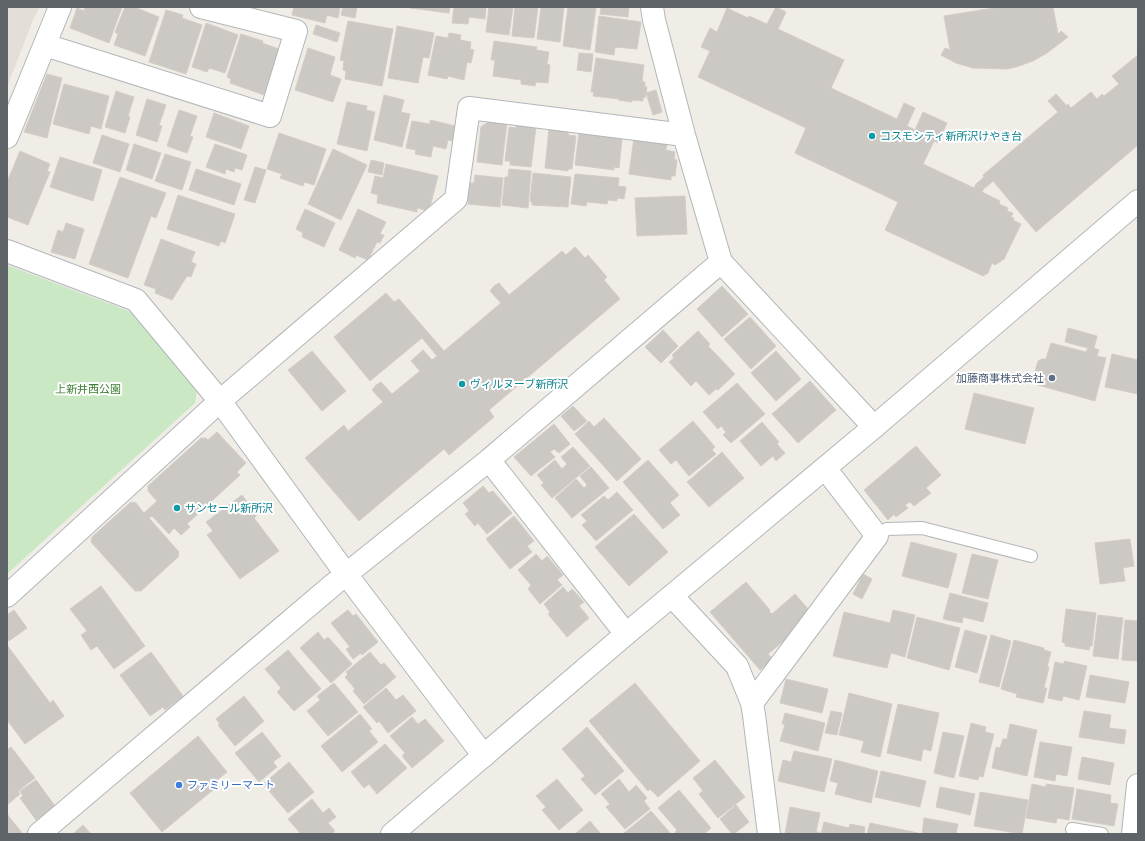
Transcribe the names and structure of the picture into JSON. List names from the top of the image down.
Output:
{
  "parks": ["上新井西公園"],
  "places": [
    "コスモシティ新所沢けやき台",
    "加藤商事株式会社",
    "ヴィルヌーブ新所沢",
    "サンセール新所沢",
    "ファミリーマート"
  ]
}
